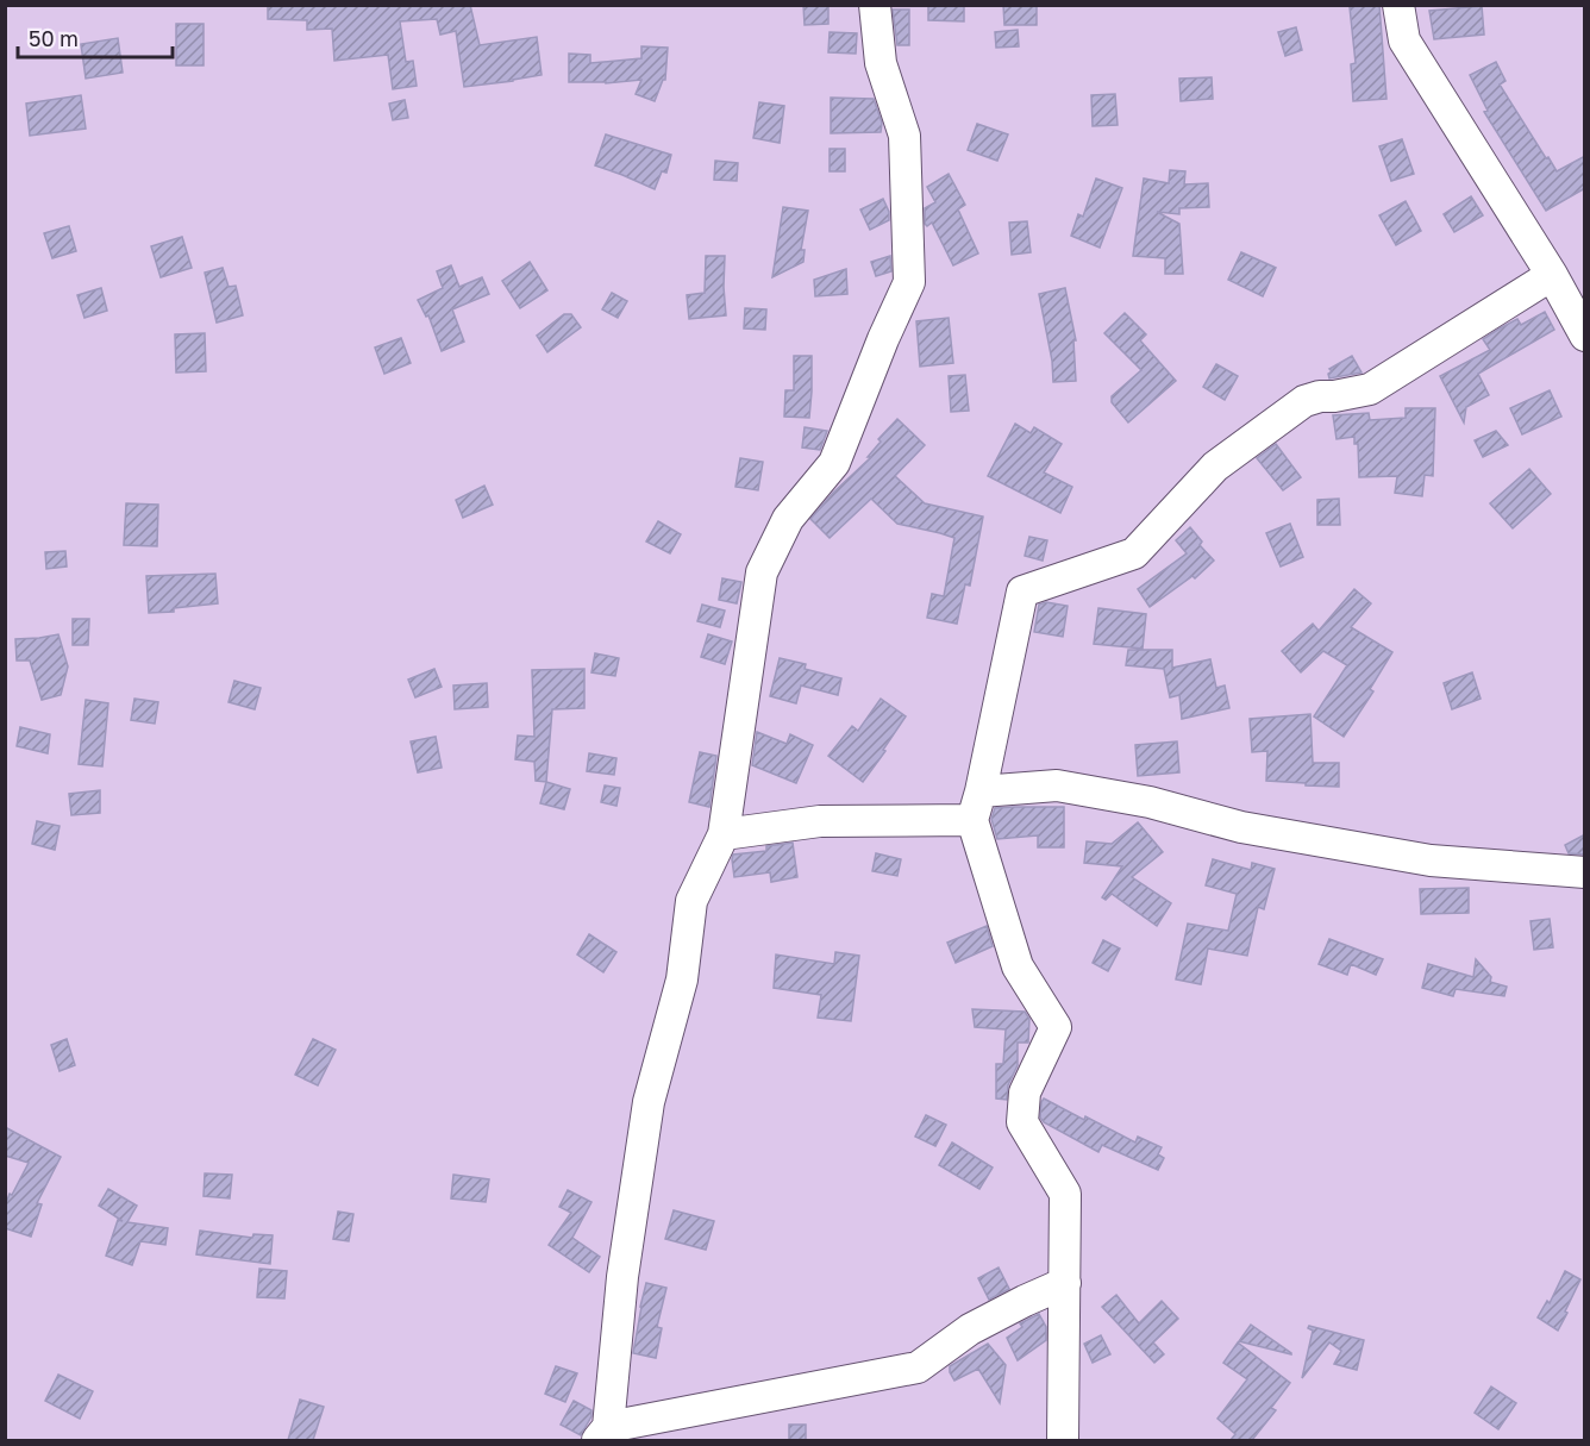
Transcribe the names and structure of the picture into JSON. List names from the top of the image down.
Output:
{
  "scale_bar": "50 m"
}
